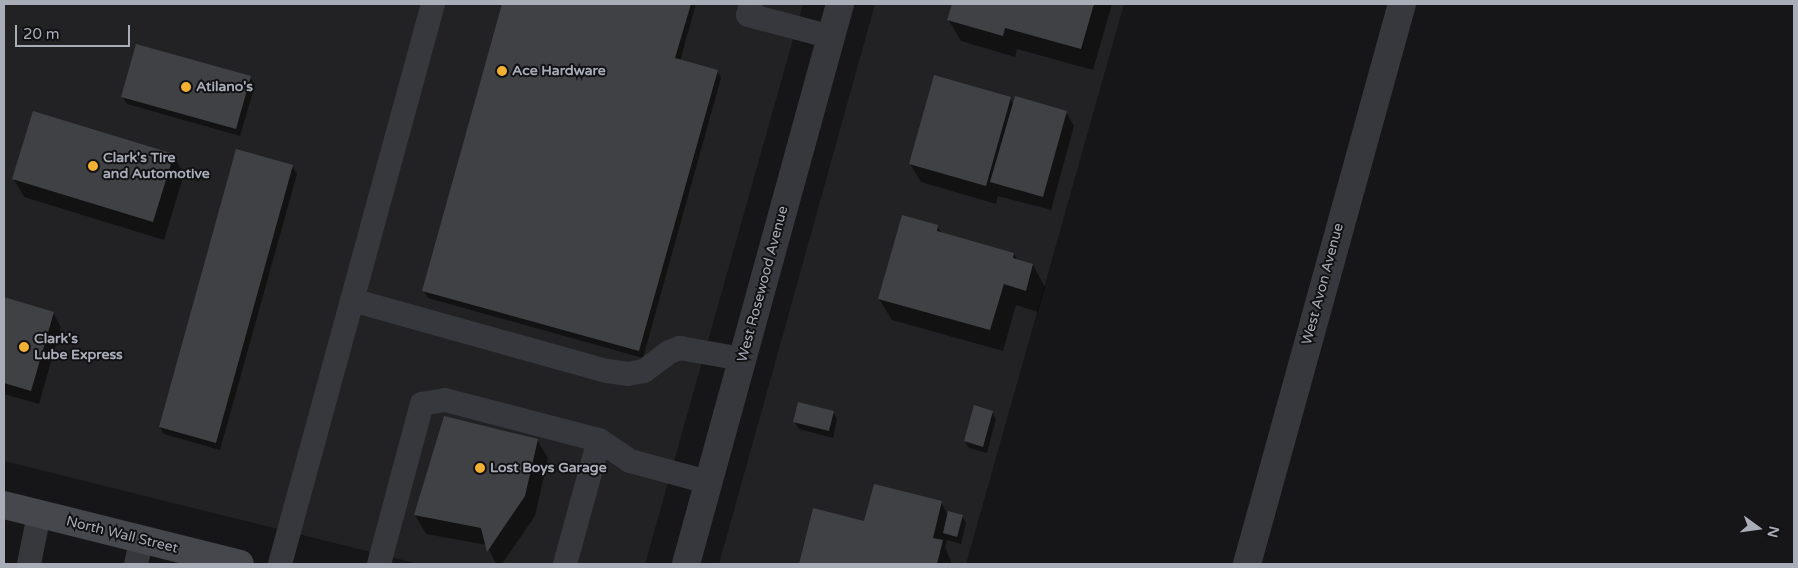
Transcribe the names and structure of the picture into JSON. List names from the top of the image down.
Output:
{
  "streets": {
    "street": ["West Rosewood Avenue", "West Avon Avenue", "North Wall Street"]
  },
  "places": [
    "Ace Hardware",
    "Atilano's",
    "Clark's Tire and Automotive",
    "Clark's Lube Express",
    "Lost Boys Garage"
  ],
  "scale_bar": "20 m",
  "north": "right"
}
